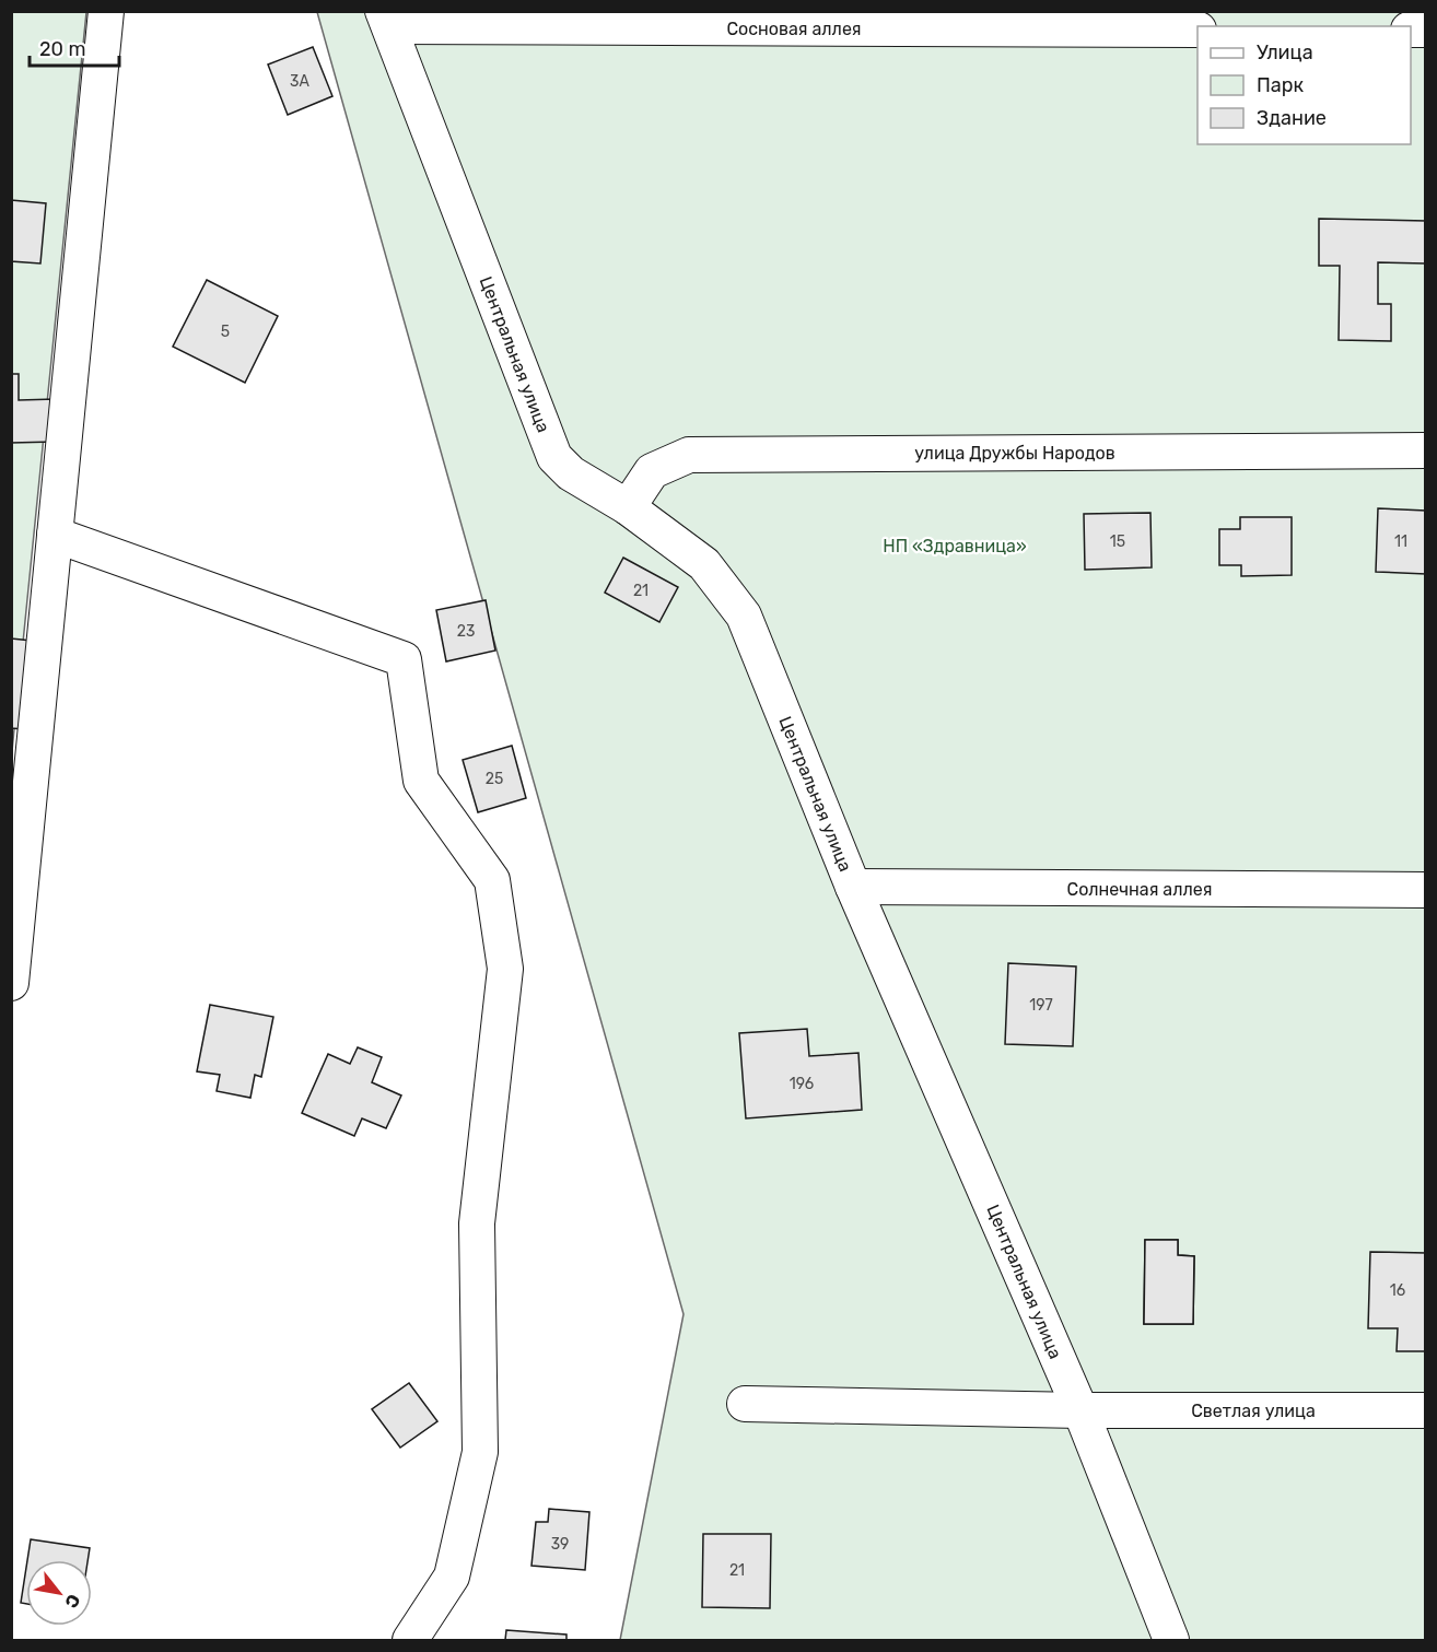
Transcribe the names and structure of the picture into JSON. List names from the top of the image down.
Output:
{
  "streets": {
    "street": [
      "Сосновая аллея",
      "Центральная улица",
      "улица Дружбы Народов",
      "Солнечная аллея",
      "Светлая улица"
    ]
  },
  "crossings": [
    ["Сосновая аллея", "Центральная улица"],
    ["Центральная улица", "улица Дружбы Народов"],
    ["Центральная улица", "Солнечная аллея"],
    ["Центральная улица", "Светлая улица"]
  ],
  "parks": ["НП «Здравница»"],
  "house_numbers": [
    "3А",
    "5",
    "15",
    "11",
    "21",
    "23",
    "25",
    "197",
    "196",
    "16",
    "39",
    "21"
  ],
  "legend": ["Улица", "Парк", "Здание"],
  "scale_bar": "20 m",
  "north": "bottom right"
}
